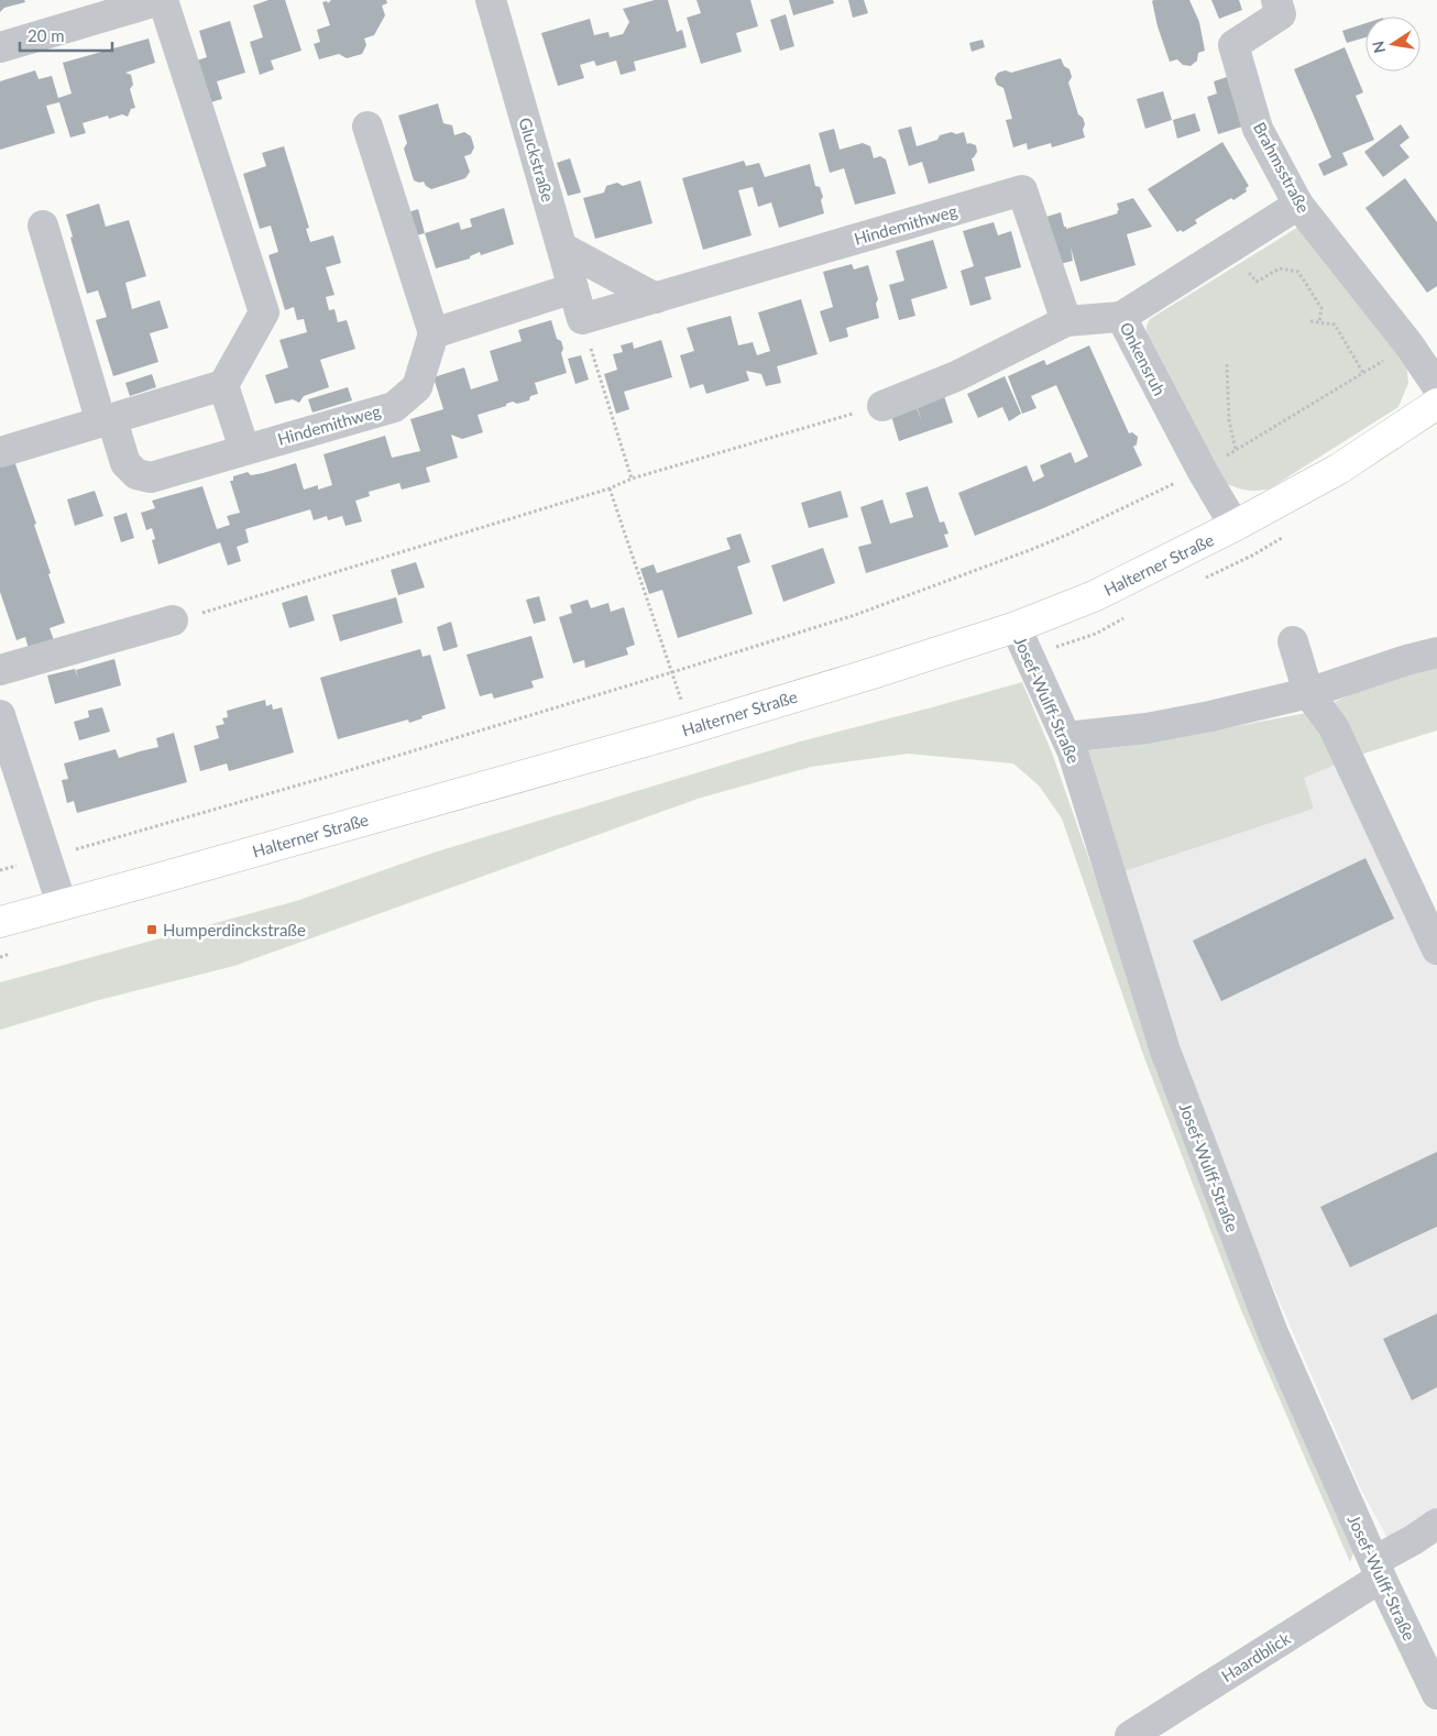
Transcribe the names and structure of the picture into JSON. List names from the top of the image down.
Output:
{
  "streets": {
    "main road": ["Halterner Straße"],
    "street": [
      "Gluckstraße",
      "Brahmsstraße",
      "Hindemithweg",
      "Onkensruh",
      "Josef-Wulff-Straße",
      "Haardblick"
    ]
  },
  "crossings": [
    ["Gluckstraße", "Hindemithweg"],
    ["Brahmsstraße", "Onkensruh"],
    ["Onkensruh", "Halterner Straße"],
    ["Halterner Straße", "Josef-Wulff-Straße"],
    ["Josef-Wulff-Straße", "Haardblick"]
  ],
  "places": {
    "transit": ["Humperdinckstraße"]
  },
  "scale_bar": "20 m",
  "north": "left"
}
